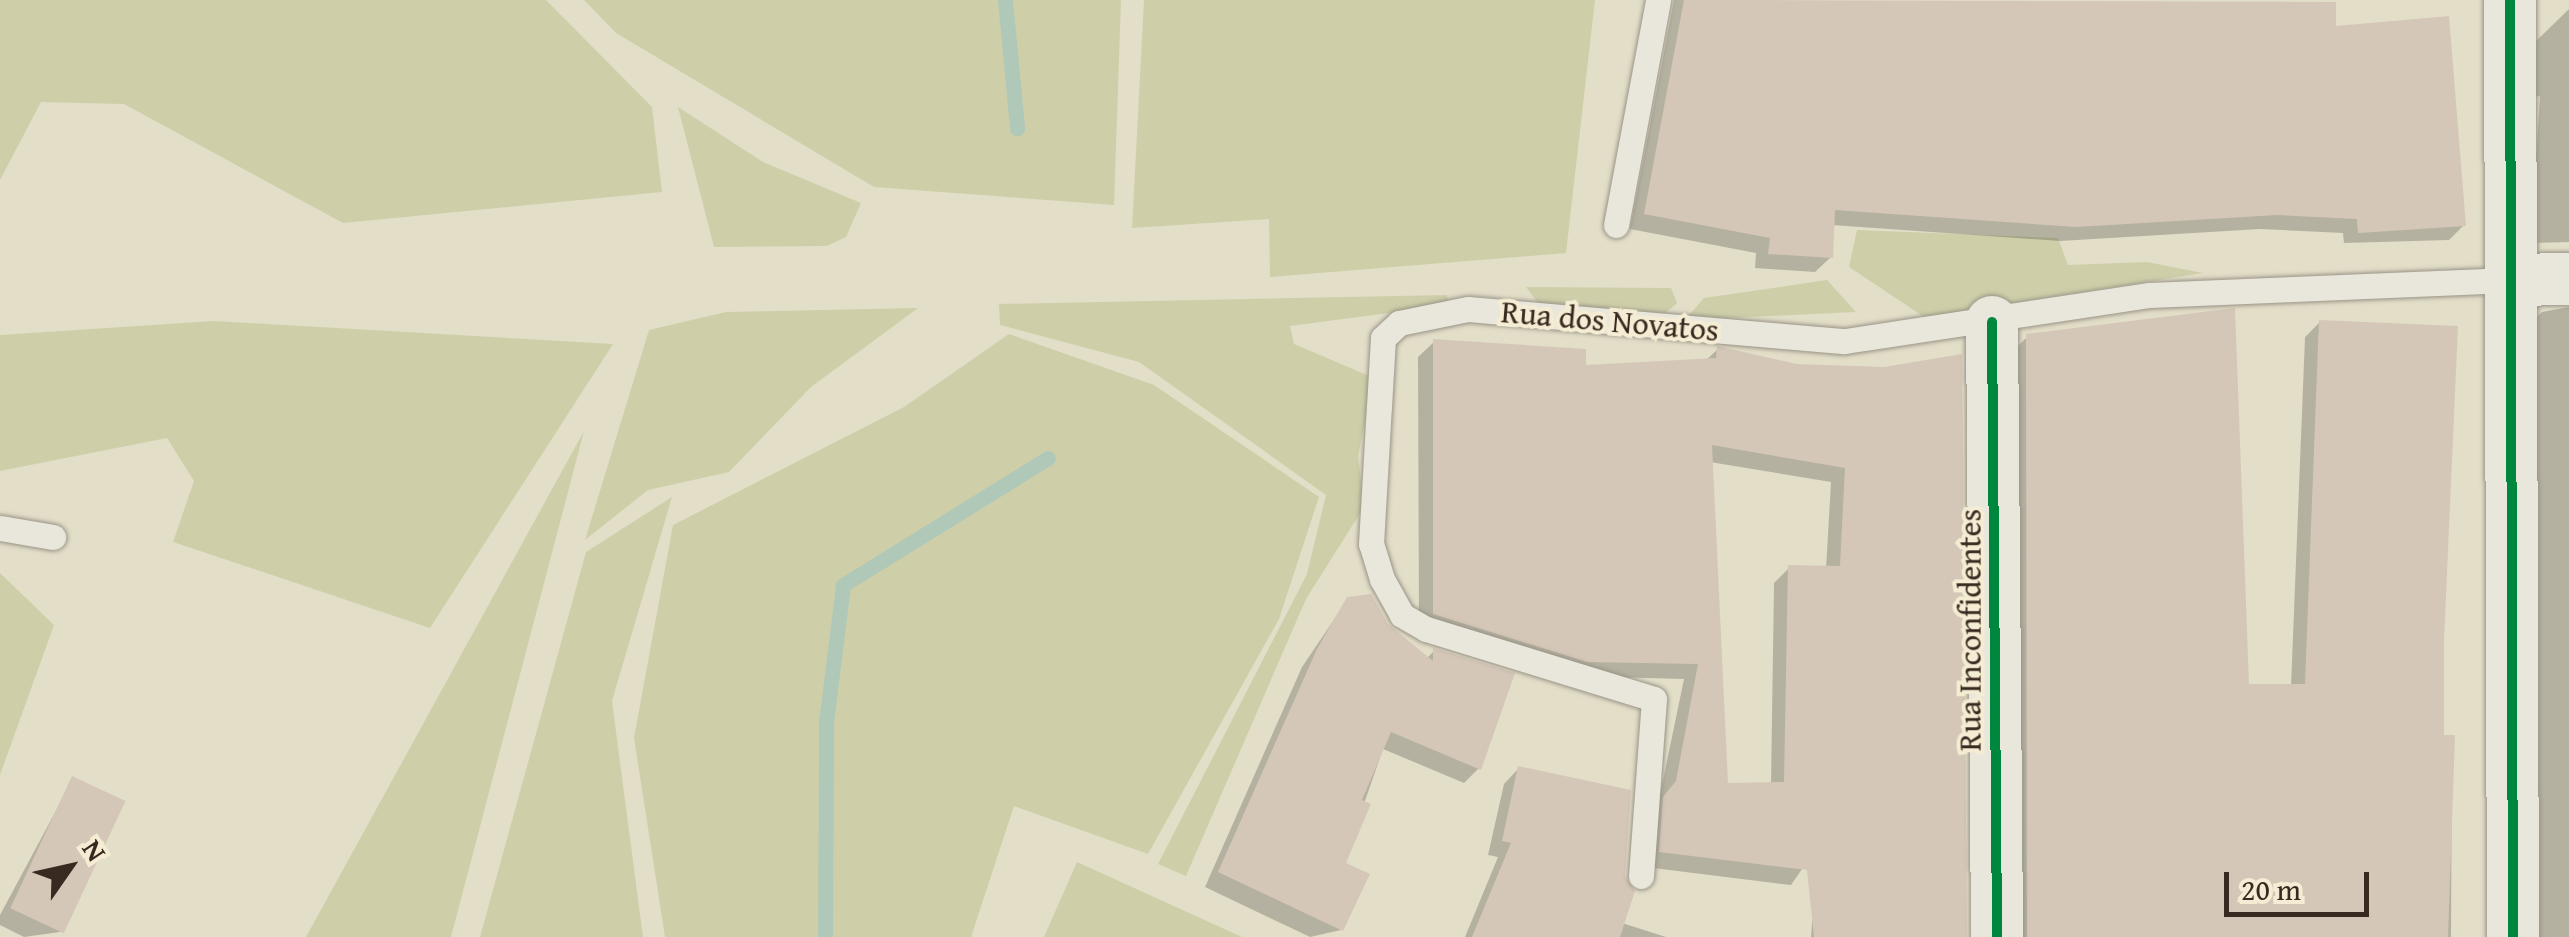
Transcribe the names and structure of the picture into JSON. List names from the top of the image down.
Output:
{
  "streets": {
    "street": ["Rua dos Novatos", "Rua Inconfidentes"]
  },
  "crossings": [
    ["Rua dos Novatos", "Rua Inconfidentes"]
  ],
  "scale_bar": "20 m",
  "north": "top right"
}
